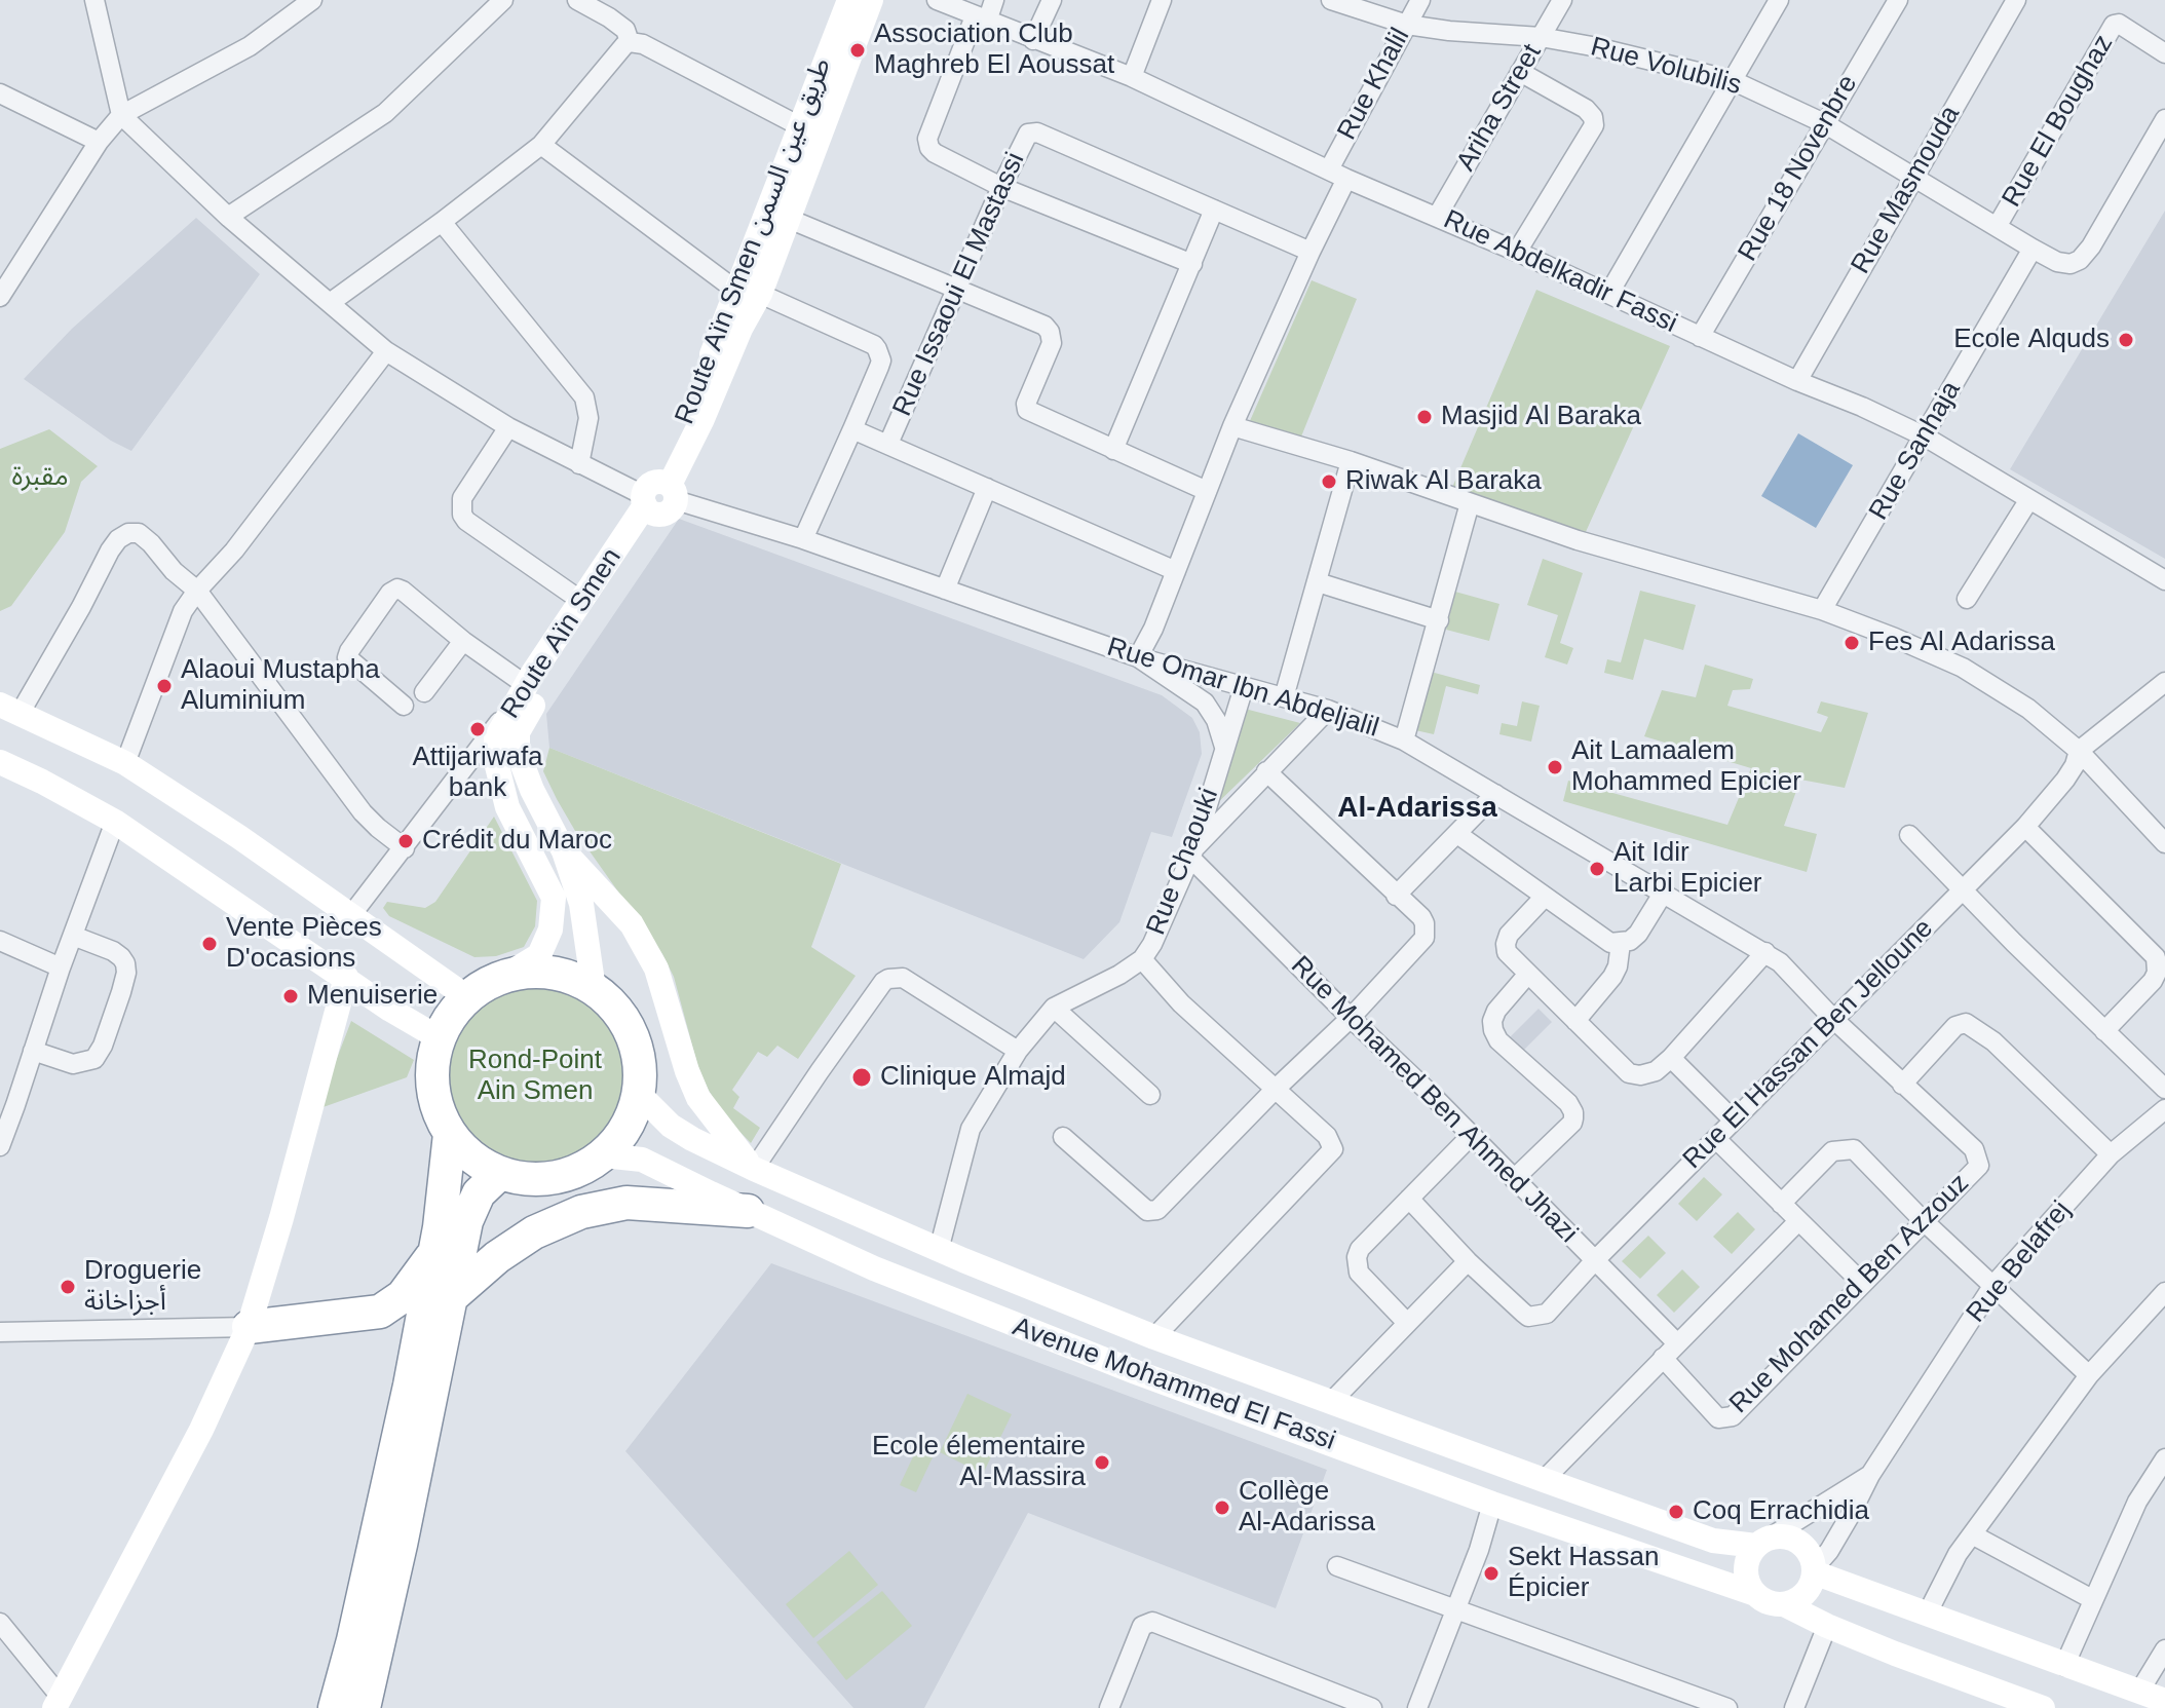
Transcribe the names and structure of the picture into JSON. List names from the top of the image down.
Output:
{
  "streets": {
    "main road": ["Route Aïn Smen طريق عين السمن", "Route Aïn Smen", "Avenue Mohammed El Fassi"],
    "street": [
      "Rue Volubilis",
      "Rue Khalil",
      "Ariha Street",
      "Rue El Boughaz",
      "Rue 18 Novenbre",
      "Rue Masmouda",
      "Rue Abdelkadir Fassi",
      "Rue Issaoui El Mastassi",
      "Rue Sanhaja",
      "Rue Omar Ibn Abdeljalil",
      "Rue Chaouki",
      "Rue El Hassan Ben Jelloune",
      "Rue Mohamed Ben Ahmed Jhazi",
      "Rue Belafrej",
      "Rue Mohamed Ben Azzouz"
    ]
  },
  "crossings": [
    ["Rue Volubilis", "Rue Khalil"],
    ["Rue Volubilis", "Ariha Street"],
    ["Rue Volubilis", "Rue El Boughaz"],
    ["Rue Volubilis", "Rue 18 Novenbre"],
    ["Rue Volubilis", "Rue Masmouda"],
    ["Rue Volubilis", "Rue Sanhaja"],
    ["Rue Khalil", "Rue Abdelkadir Fassi"],
    ["Ariha Street", "Rue Abdelkadir Fassi"],
    ["Rue 18 Novenbre", "Rue Abdelkadir Fassi"],
    ["Rue Masmouda", "Rue Abdelkadir Fassi"],
    ["Route Aïn Smen طريق عين السمن", "Route Aïn Smen"],
    ["Route Aïn Smen طريق عين السمن", "Rue Omar Ibn Abdeljalil"],
    ["Rue Abdelkadir Fassi", "Rue Sanhaja"],
    ["Route Aïn Smen", "Rue Omar Ibn Abdeljalil"],
    ["Route Aïn Smen", "Avenue Mohammed El Fassi"],
    ["Rue Omar Ibn Abdeljalil", "Rue Chaouki"],
    ["Rue Omar Ibn Abdeljalil", "Rue El Hassan Ben Jelloune"],
    ["Rue Omar Ibn Abdeljalil", "Rue Mohamed Ben Azzouz"],
    ["Rue Chaouki", "Rue Mohamed Ben Ahmed Jhazi"],
    ["Rue Chaouki", "Avenue Mohammed El Fassi"],
    ["Rue El Hassan Ben Jelloune", "Rue Mohamed Ben Ahmed Jhazi"],
    ["Rue Belafrej", "Avenue Mohammed El Fassi"]
  ],
  "districts": ["Al-Adarissa"],
  "parks": ["مقبرة", "Rond-Point Ain Smen"],
  "places": [
    "Association Club Maghreb El Aoussat",
    "Ecole Alquds",
    "Masjid Al Baraka",
    "Riwak Al Baraka",
    "Fes Al Adarissa",
    "Alaoui Mustapha Aluminium",
    "Attijariwafa bank",
    "Ait Lamaalem Mohammed Epicier",
    "Crédit du Maroc",
    "Ait Idir Larbi Epicier",
    "Vente Pièces D'ocasions",
    "Menuiserie",
    "Clinique Almajd",
    "Droguerie أجزاخانة",
    "Ecole élementaire Al-Massira",
    "Collège Al-Adarissa",
    "Coq Errachidia",
    "Sekt Hassan Épicier"
  ]
}
